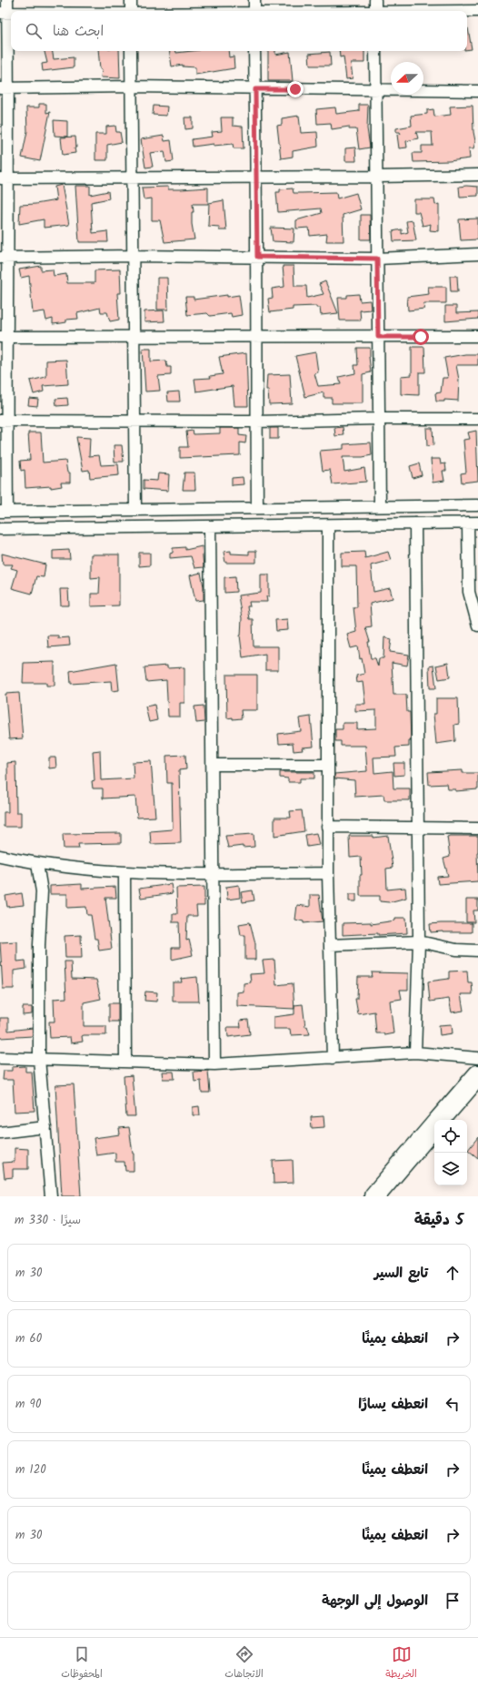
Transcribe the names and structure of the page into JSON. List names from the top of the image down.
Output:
{
  "north": "left",
  "page": {
    "search": "ابحث هنا",
    "heading": ["5 دقيقة", "سيرًا · 330 m"],
    "list": [
      ["تابع السير", "30 m"],
      ["انعطف يمينًا", "60 m"],
      ["انعطف يسارًا", "90 m"],
      ["انعطف يمينًا", "120 m"],
      ["انعطف يمينًا", "30 m"],
      "الوصول إلى الوجهة"
    ],
    "nav": ["الخريطة", "الاتجاهات", "المحفوظات"]
  }
}
